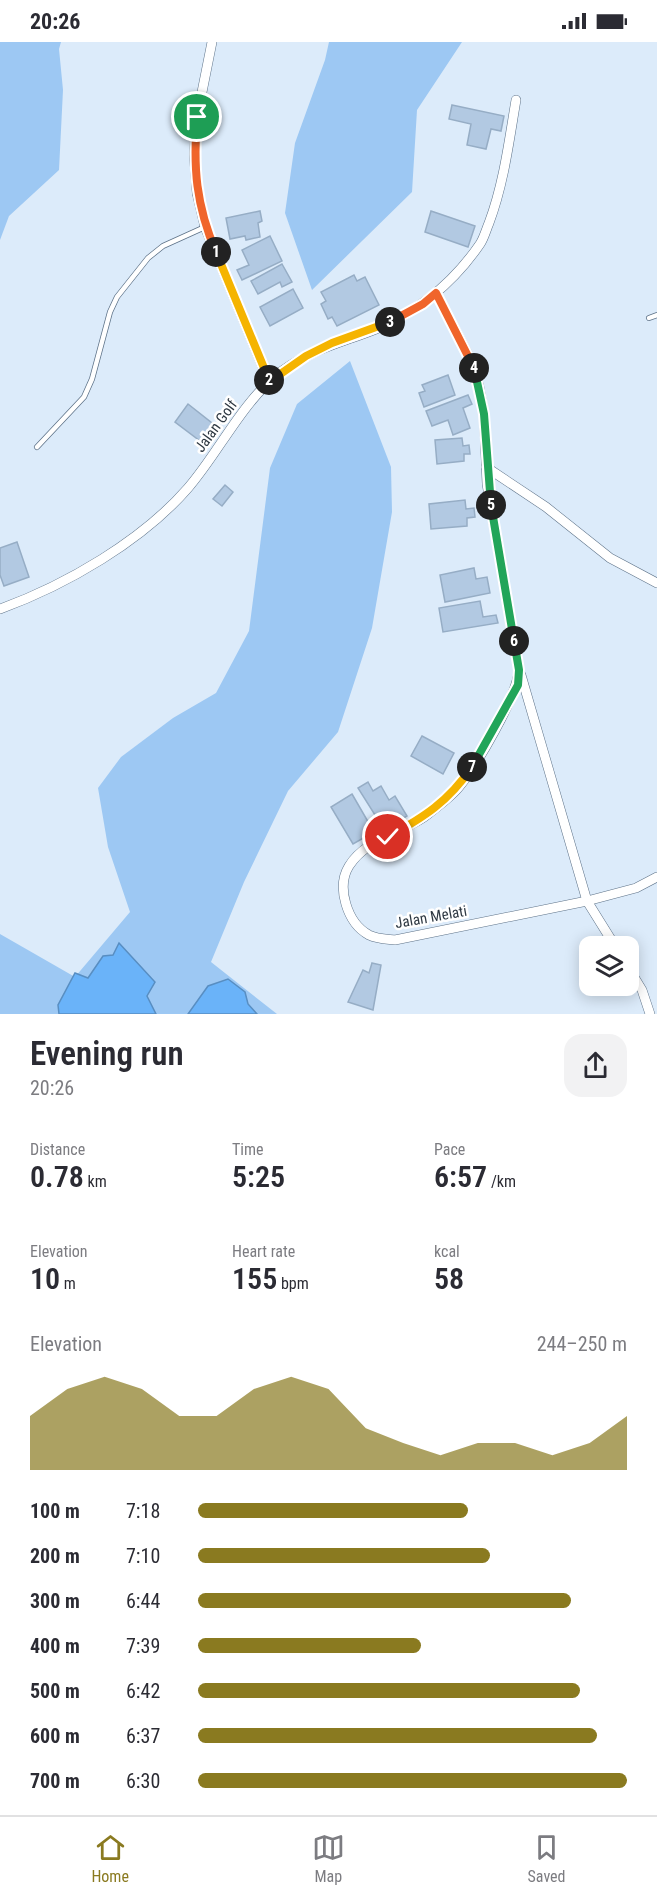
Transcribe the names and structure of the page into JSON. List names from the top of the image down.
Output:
{
  "streets": {
    "street": ["Jalan Golf", "Jalan Melati"]
  },
  "crossings": [
    ["Jalan Golf", "Jalan Melati"]
  ],
  "page": {
    "status": "20:26",
    "pins": [
      "1",
      "3",
      "4",
      "2",
      "5",
      "6",
      "7"
    ],
    "heading": ["Evening run", "20:26"],
    "stats": [
      ["Distance", "0.78 km"],
      ["Time", "5:25"],
      ["Pace", "6:57 /km"],
      ["Elevation", "10 m"],
      ["Heart rate", "155 bpm"],
      ["kcal", "58"]
    ],
    "chart": ["Elevation", "244–250 m"],
    "list": [
      {
        "name": "100 m",
        "note": "7:18"
      },
      {
        "name": "200 m",
        "note": "7:10"
      },
      {
        "name": "300 m",
        "note": "6:44"
      },
      {
        "name": "400 m",
        "note": "7:39"
      },
      {
        "name": "500 m",
        "note": "6:42"
      },
      {
        "name": "600 m",
        "note": "6:37"
      },
      {
        "name": "700 m",
        "note": "6:30"
      }
    ],
    "tabs": ["Home", "Map", "Saved"]
  }
}
